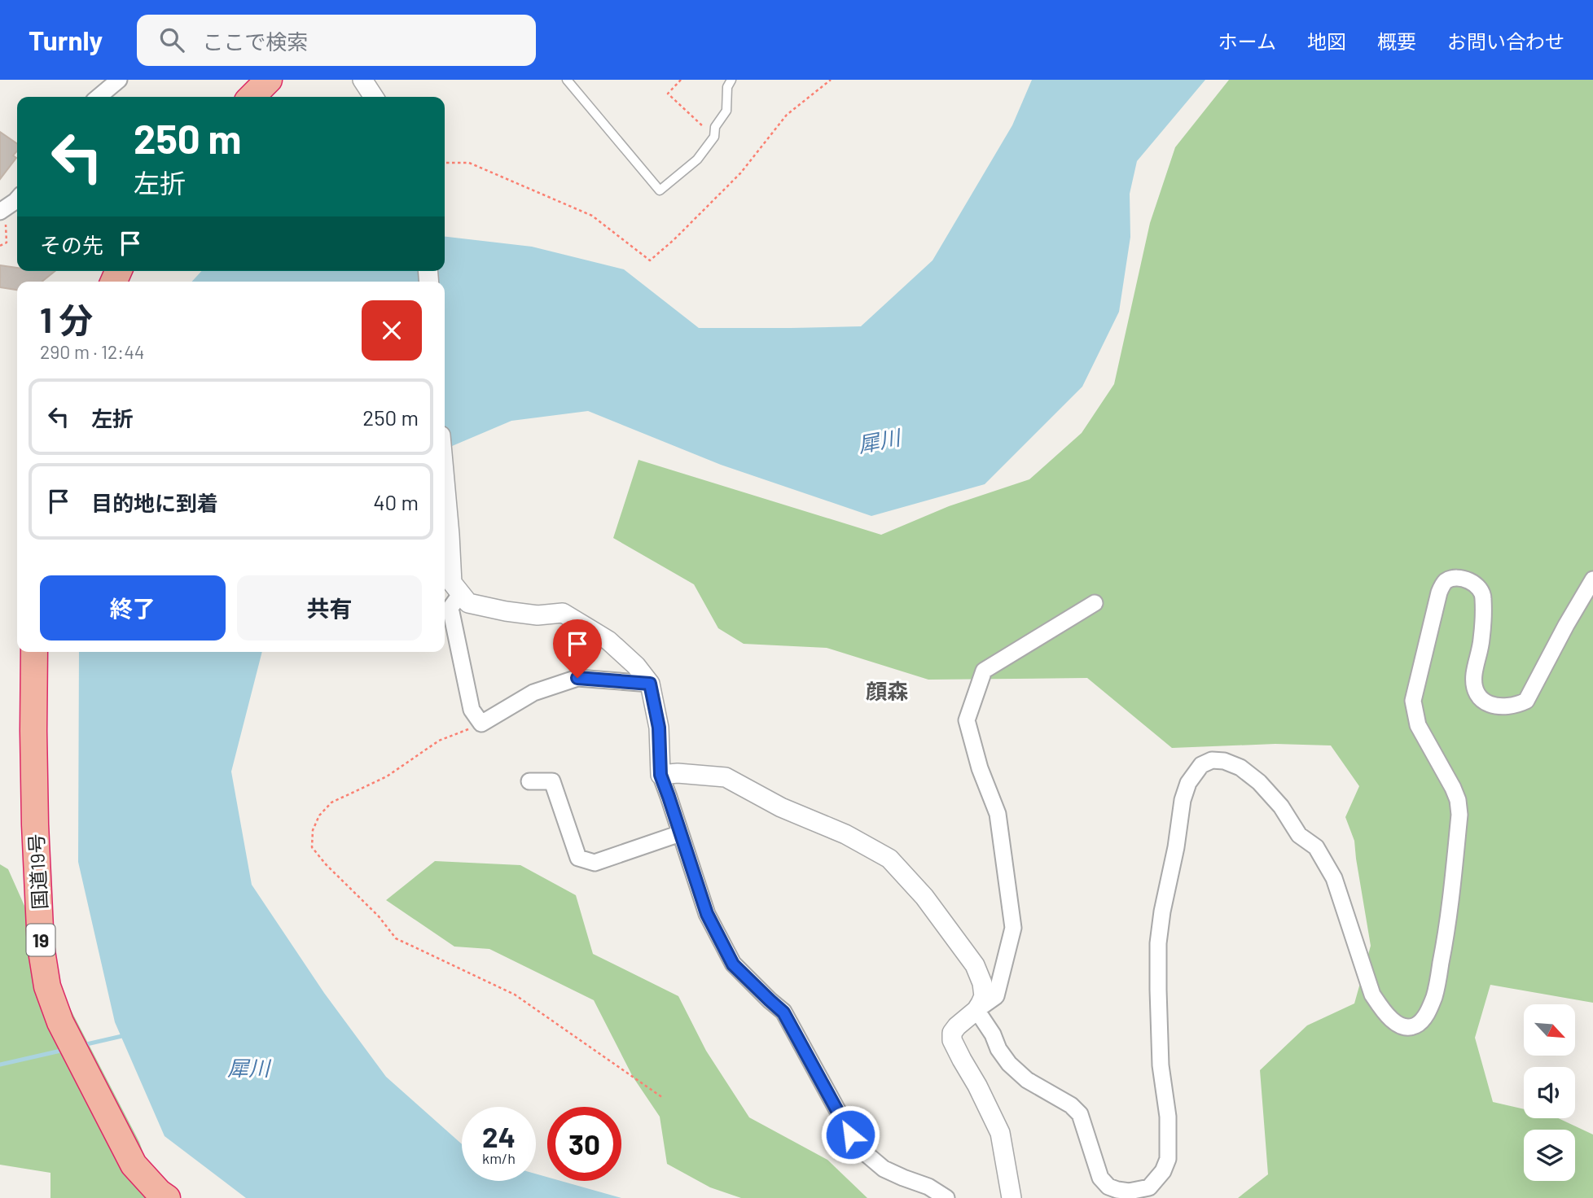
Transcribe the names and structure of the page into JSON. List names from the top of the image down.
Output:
{
  "streets": {
    "highway": ["国道19号", "19"]
  },
  "districts": ["顔森"],
  "water": ["犀川"],
  "north": "bottom right",
  "page": {
    "header": "Turnly",
    "search": "ここで検索",
    "nav": [
      "ホーム",
      "地図",
      "概要",
      "お問い合わせ"
    ],
    "turn": ["250 m", "左折"],
    "then": "その先",
    "heading": ["1 分", "290 m · 12:44"],
    "list": [
      {
        "name": "左折",
        "value": "250 m"
      },
      {
        "name": "目的地に到着",
        "value": "40 m"
      }
    ],
    "buttons": ["終了", "共有"],
    "speed": "24 km/h",
    "limit": "30"
  }
}
